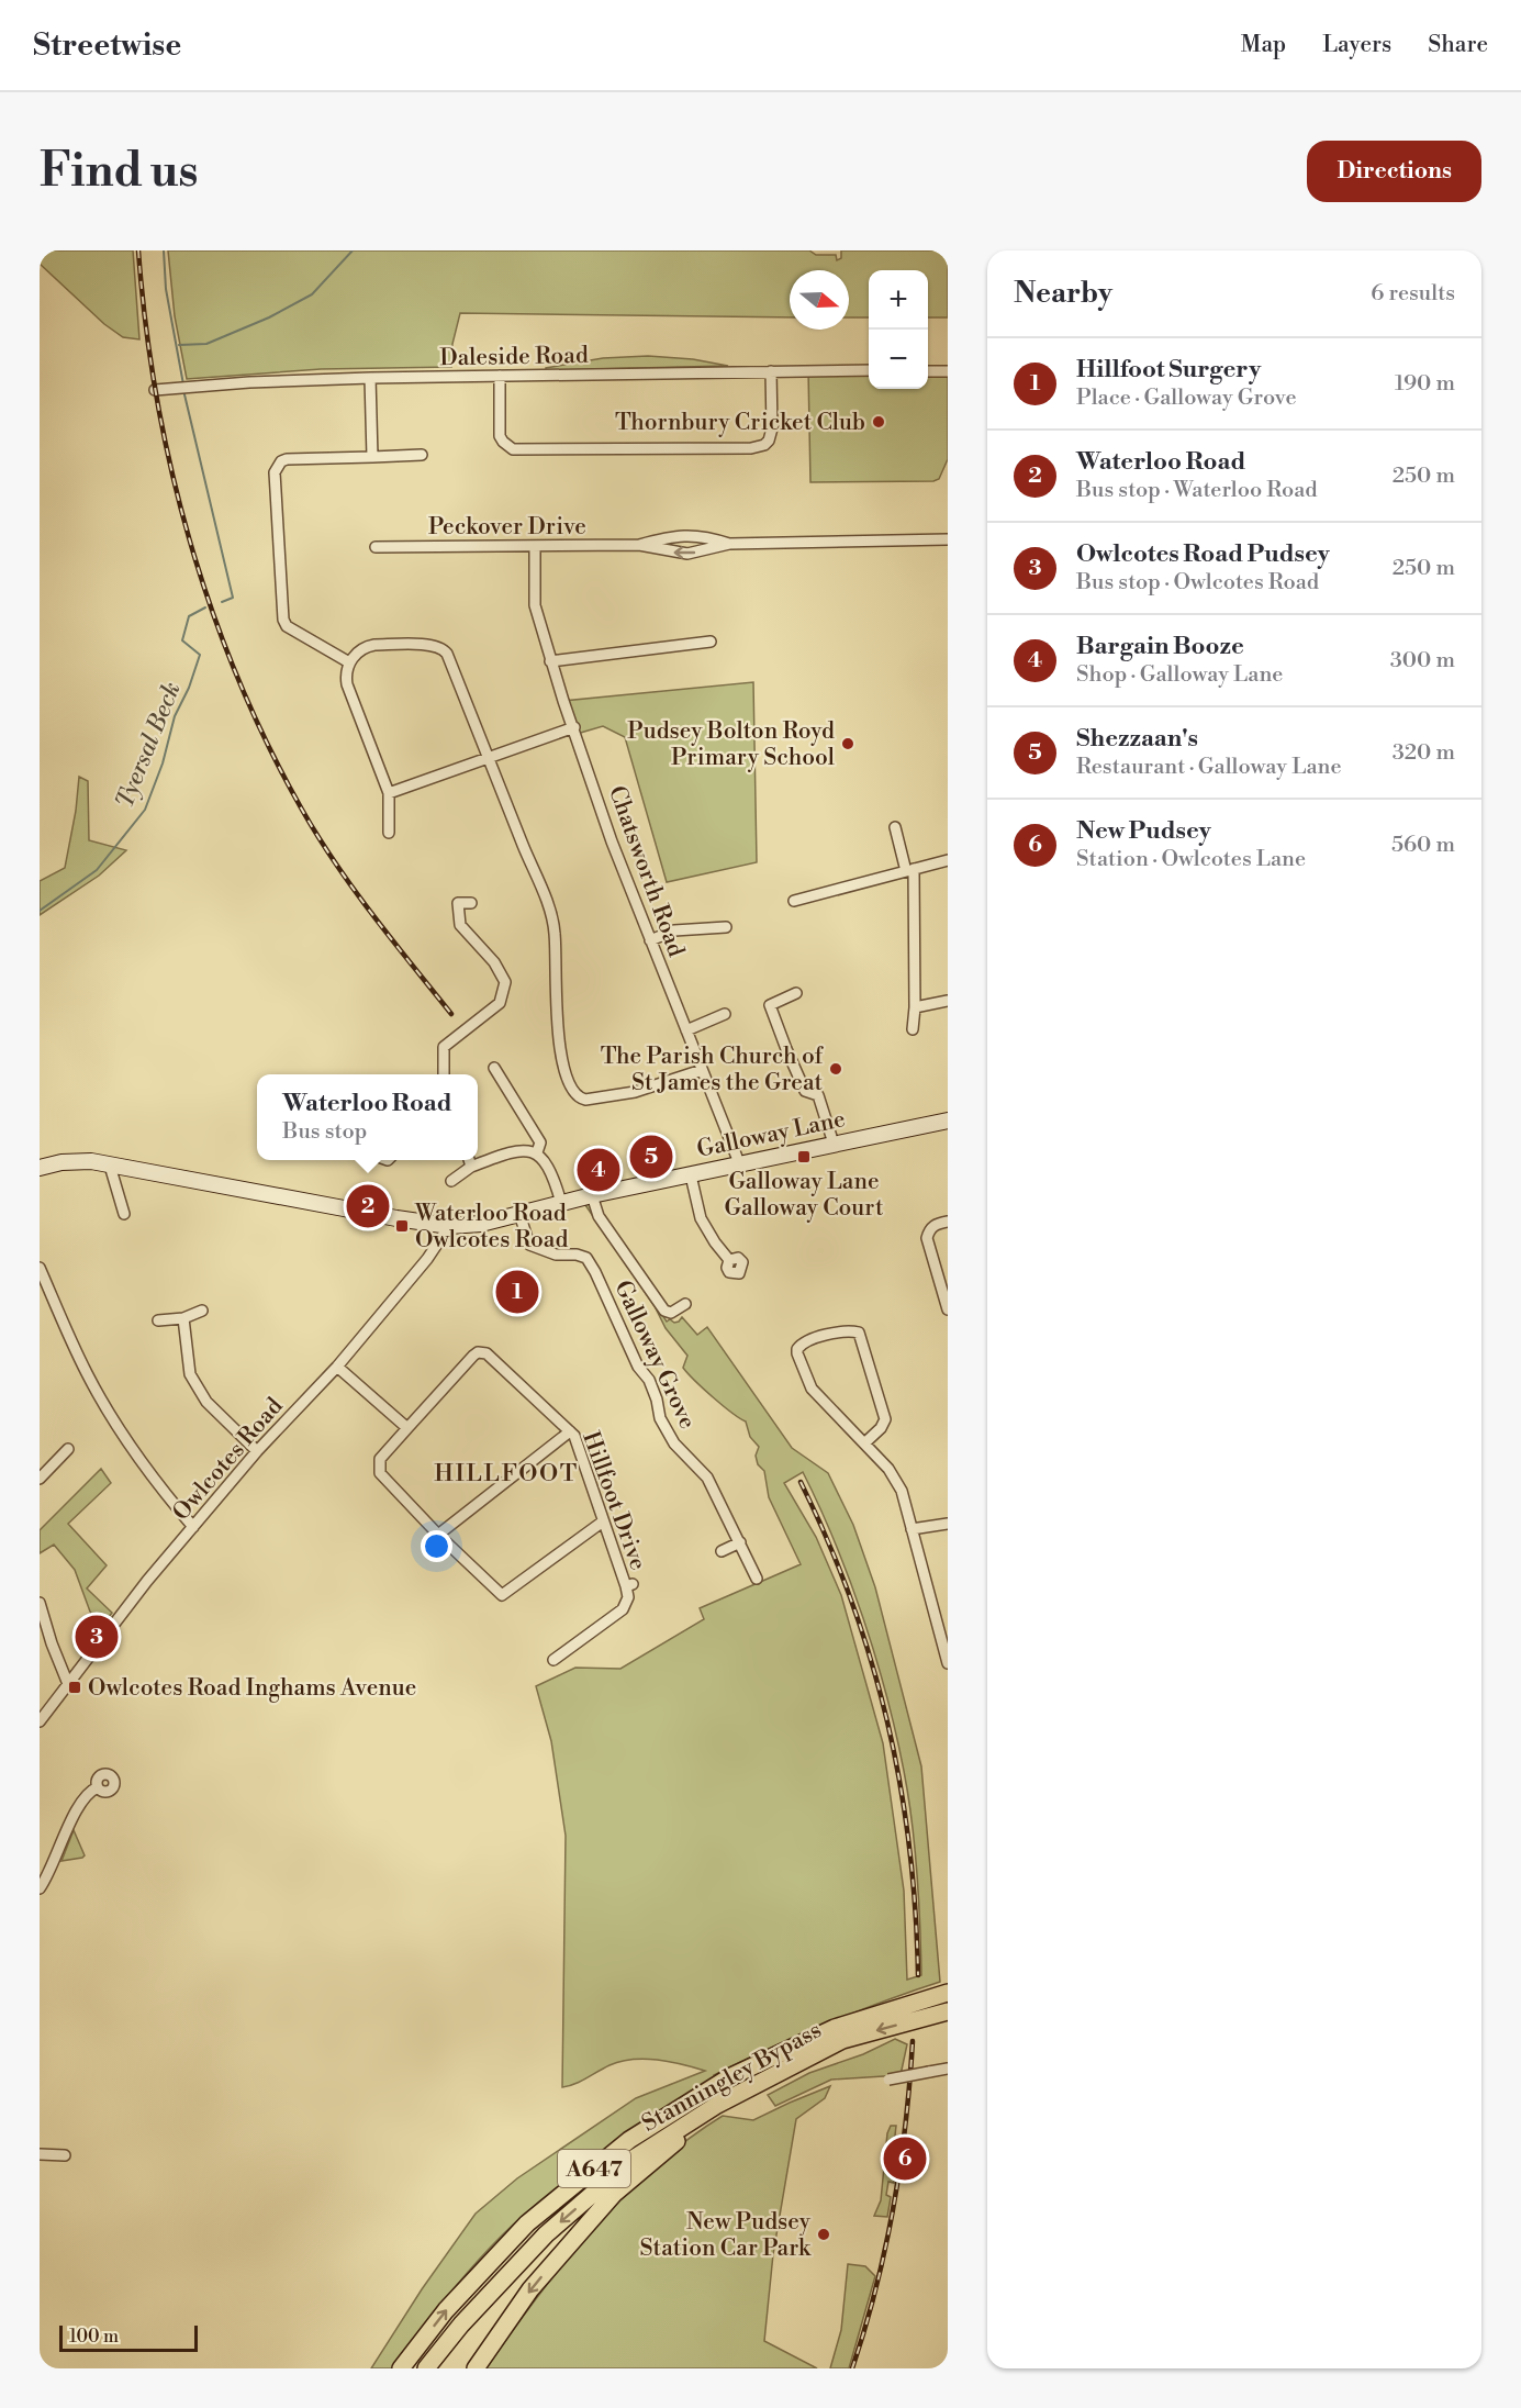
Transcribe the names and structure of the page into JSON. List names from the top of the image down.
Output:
{
  "streets": {
    "highway": ["Stanningley Bypass", "A647"],
    "main road": ["Galloway Lane"],
    "street": [
      "Daleside Road",
      "Peckover Drive",
      "Chatsworth Road",
      "Galloway Grove",
      "Owlcotes Road",
      "Hillfoot Drive"
    ]
  },
  "crossings": [
    ["Peckover Drive", "Chatsworth Road"],
    ["Chatsworth Road", "Galloway Lane"],
    ["Galloway Lane", "Galloway Grove"],
    ["Galloway Lane", "Owlcotes Road"]
  ],
  "districts": ["HILLFOOT"],
  "water": ["Tyersal Beck"],
  "places": {
    "other": [
      "Thornbury Cricket Club",
      "Pudsey Bolton Royd Primary School",
      "The Parish Church of St James the Great",
      "New Pudsey Station Car Park"
    ],
    "transit": ["Galloway Lane Galloway Court", "Waterloo Road Owlcotes Road", "Owlcotes Road Inghams Avenue"]
  },
  "scale_bar": "100 m",
  "north": "right",
  "page": {
    "header": "Streetwise",
    "nav": ["Map", "Layers", "Share"],
    "buttons": "Directions",
    "title": "Find us",
    "heading": ["Nearby", "6 results"],
    "map_buttons": ["+", "−"],
    "list": [
      {
        "mark": "1",
        "name": "Hillfoot Surgery",
        "note": "Place · Galloway Grove",
        "value": "190 m"
      },
      {
        "mark": "2",
        "name": "Waterloo Road",
        "note": "Bus stop · Waterloo Road",
        "value": "250 m"
      },
      {
        "mark": "3",
        "name": "Owlcotes Road Pudsey",
        "note": "Bus stop · Owlcotes Road",
        "value": "250 m"
      },
      {
        "mark": "4",
        "name": "Bargain Booze",
        "note": "Shop · Galloway Lane",
        "value": "300 m"
      },
      {
        "mark": "5",
        "name": "Shezzaan's",
        "note": "Restaurant · Galloway Lane",
        "value": "320 m"
      },
      {
        "mark": "6",
        "name": "New Pudsey",
        "note": "Station · Owlcotes Lane",
        "value": "560 m"
      }
    ],
    "popup": ["Waterloo Road", "Bus stop"],
    "pins": [
      "5",
      "4",
      "2",
      "1",
      "3",
      "6"
    ],
    "scale": "100 m"
  }
}
